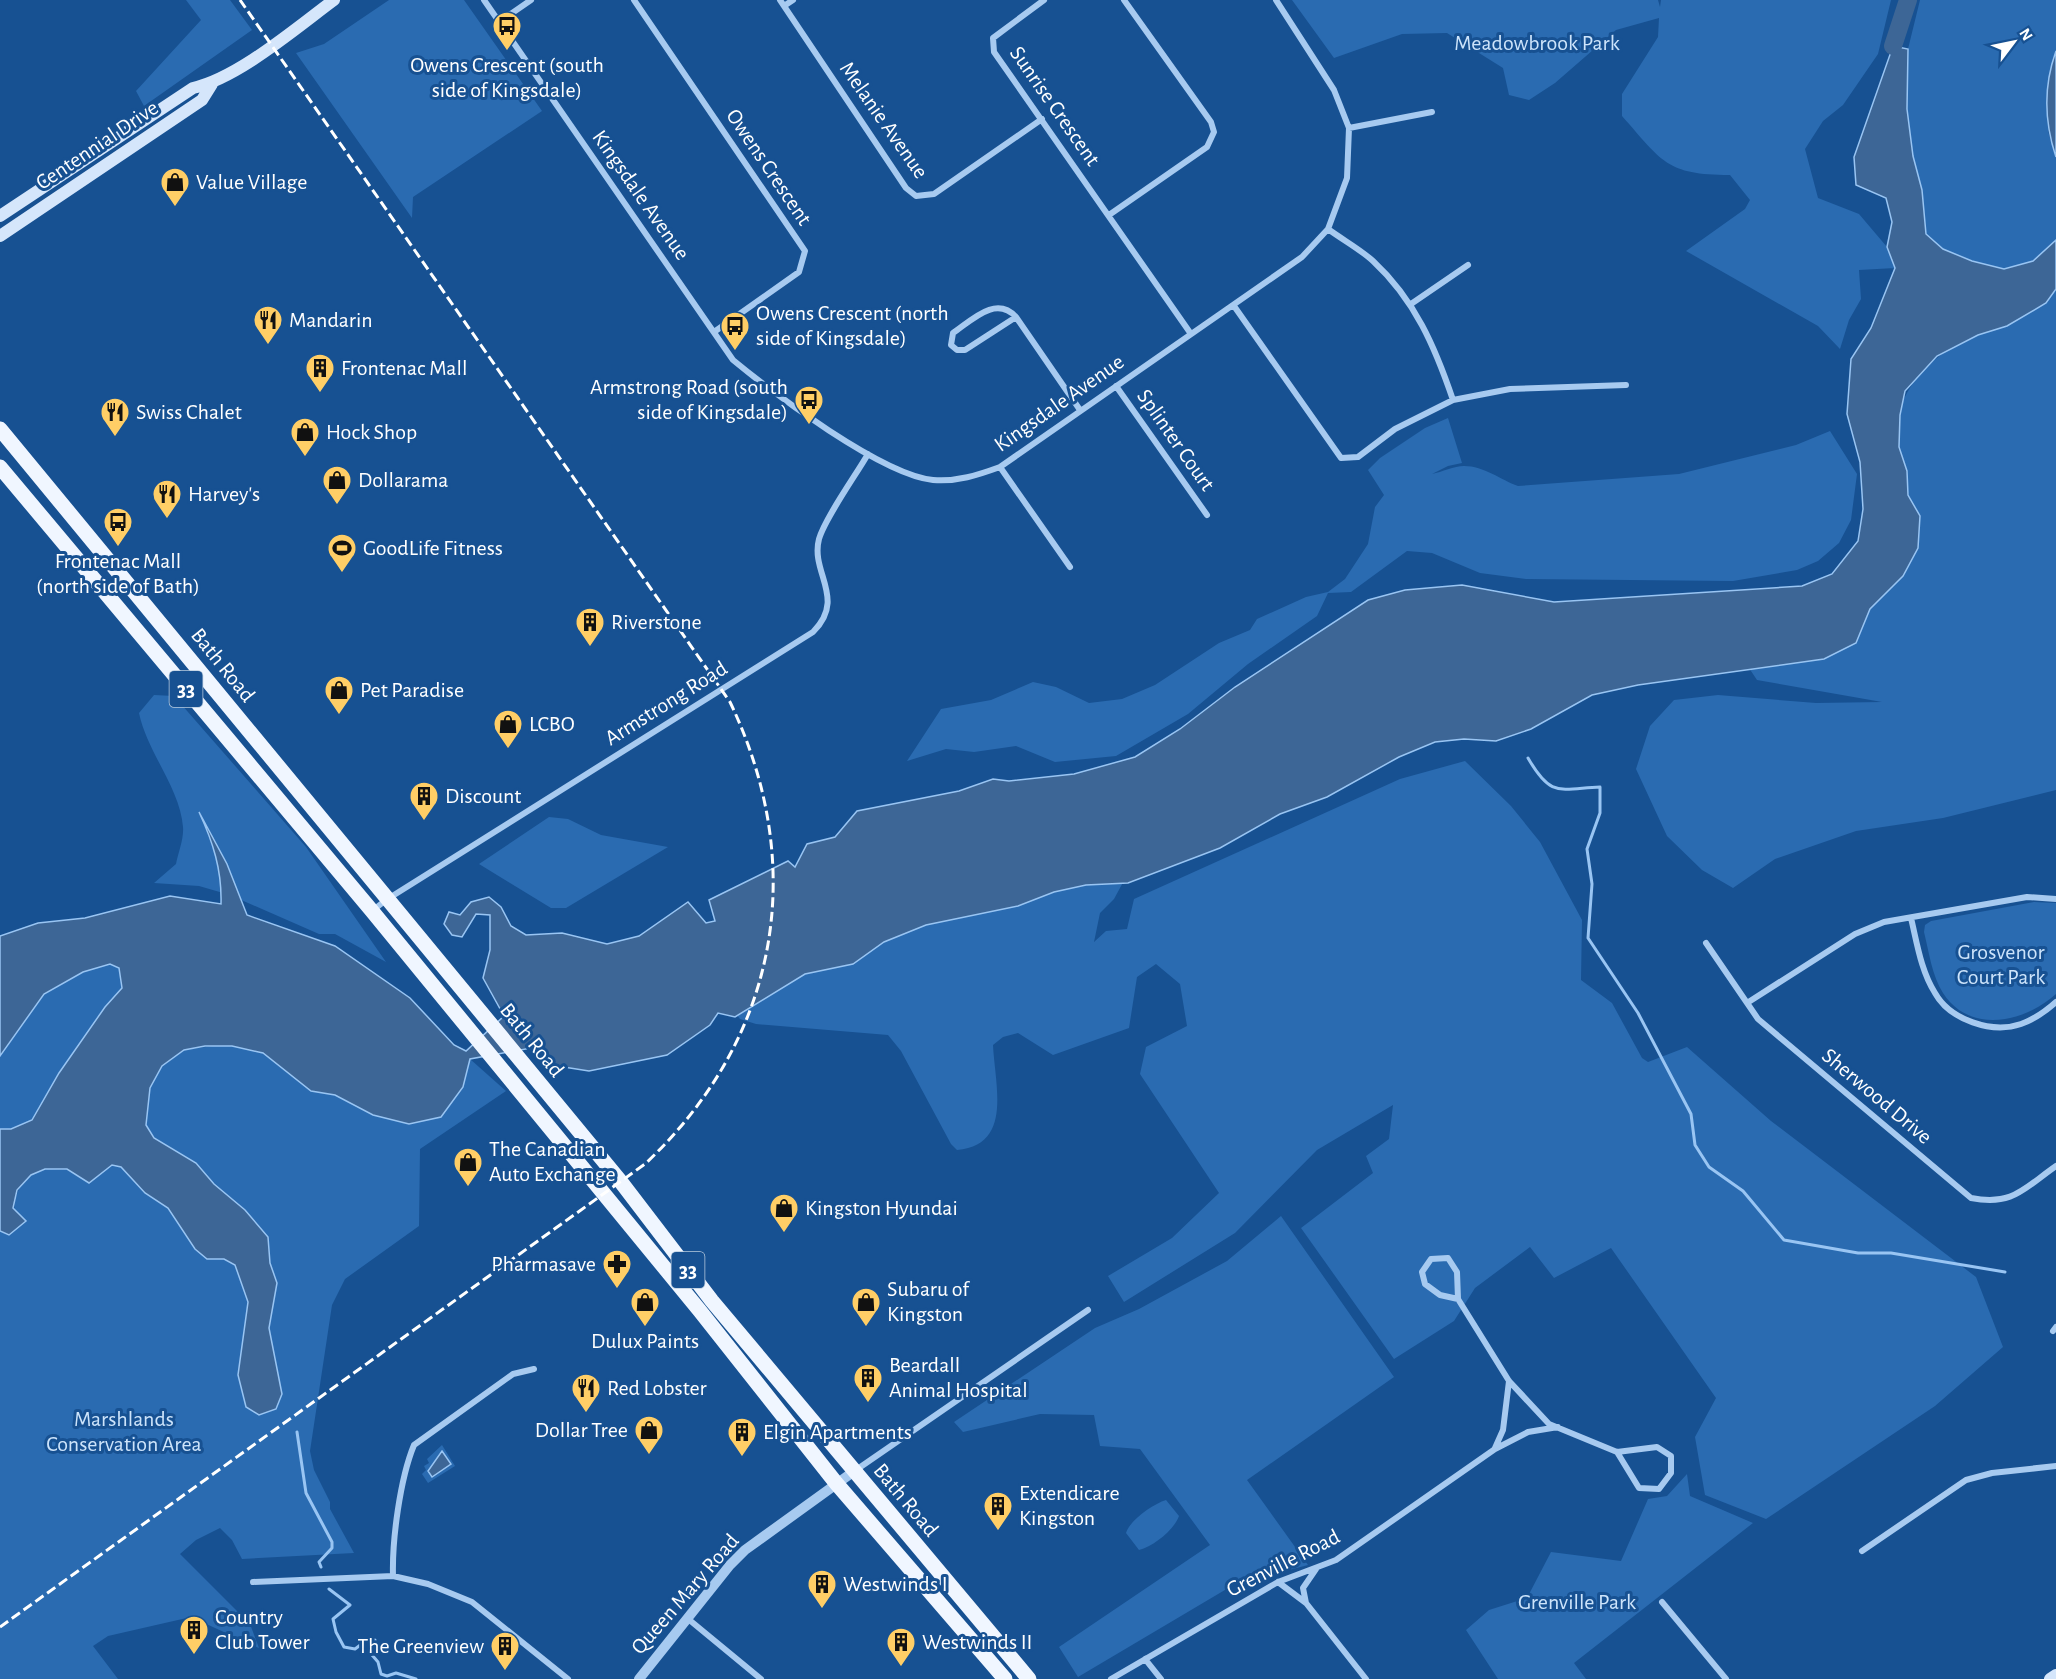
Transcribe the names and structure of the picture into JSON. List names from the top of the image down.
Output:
{
  "streets": {
    "main road": ["Centennial Drive", "Bath Road", "33"],
    "street": [
      "Sunrise Crescent",
      "Melanie Avenue",
      "Owens Crescent",
      "Kingsdale Avenue",
      "Splinter Court",
      "Armstrong Road",
      "Sherwood Drive",
      "Grenville Road",
      "Queen Mary Road"
    ]
  },
  "crossings": [
    ["Sunrise Crescent", "Melanie Avenue"],
    ["Sunrise Crescent", "Kingsdale Avenue"],
    ["Owens Crescent", "Kingsdale Avenue"],
    ["Kingsdale Avenue", "Splinter Court"],
    ["Kingsdale Avenue", "Armstrong Road"],
    ["Bath Road", "Armstrong Road"],
    ["Bath Road", "Queen Mary Road"]
  ],
  "parks": [
    "Meadowbrook Park",
    "Grosvenor Court Park",
    "Marshlands Conservation Area",
    "Grenville Park"
  ],
  "places": {
    "bus stop": [
      "Owens Crescent (south side of Kingsdale)",
      "Owens Crescent (north side of Kingsdale)",
      "Armstrong Road (south side of Kingsdale)",
      "Frontenac Mall (north side of Bath)"
    ],
    "shop": [
      "Value Village",
      "Hock Shop",
      "Dollarama",
      "Pet Paradise",
      "LCBO",
      "The Canadian Auto Exchange",
      "Kingston Hyundai",
      "Dulux Paints",
      "Subaru of Kingston",
      "Dollar Tree"
    ],
    "restaurant": [
      "Mandarin",
      "Swiss Chalet",
      "Harvey's",
      "Red Lobster"
    ],
    "building": [
      "Frontenac Mall",
      "Riverstone",
      "Discount",
      "Beardall Animal Hospital",
      "Elgin Apartments",
      "Extendicare Kingston",
      "Westwinds I",
      "Country Club Tower",
      "Westwinds II",
      "The Greenview"
    ],
    "sports": ["GoodLife Fitness"],
    "pharmacy": ["Pharmasave"]
  },
  "north": "top right"
}
